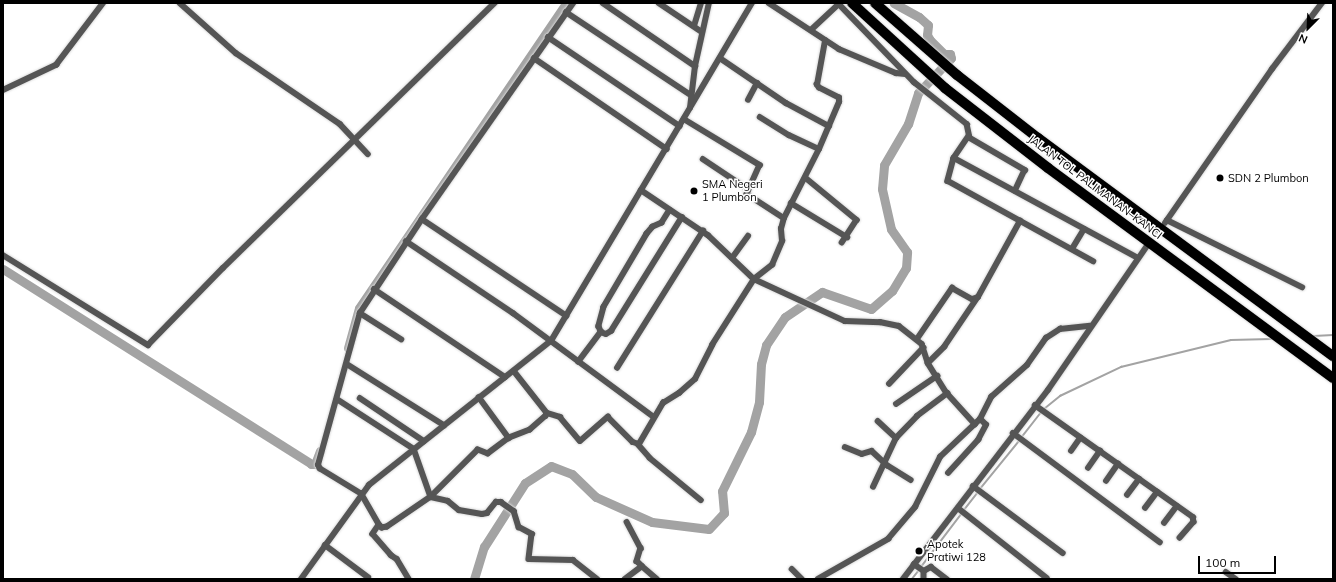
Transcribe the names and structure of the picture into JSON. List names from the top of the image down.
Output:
{
  "streets": {
    "highway": ["JALAN TOL PALIMANAN–KANCI"]
  },
  "places": ["SDN 2 Plumbon", "SMA Negeri 1 Plumbon", "Apotek Pratiwi 128"],
  "scale_bar": "100 m",
  "north": "bottom left"
}
